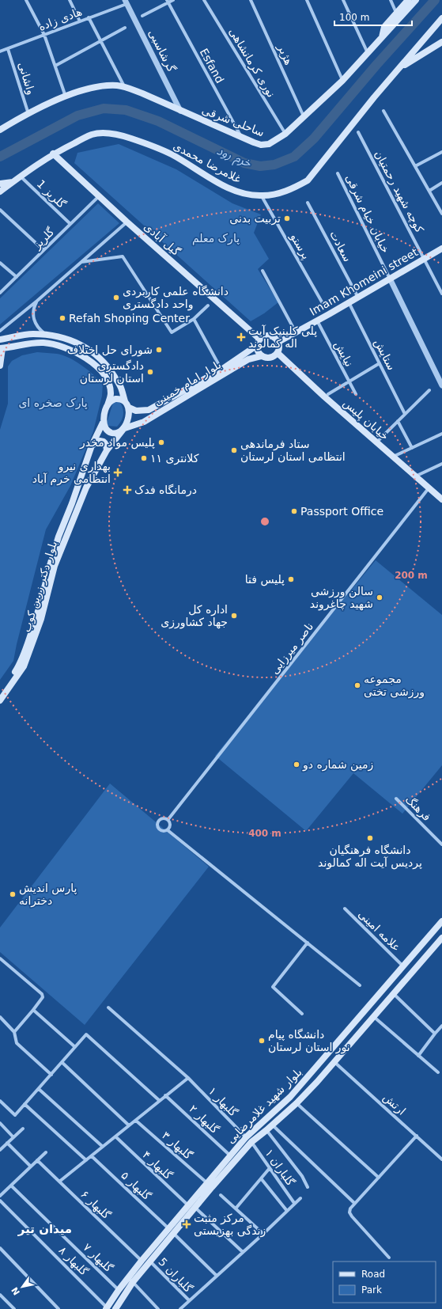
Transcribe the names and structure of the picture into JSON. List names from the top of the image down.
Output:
{
  "streets": {
    "main road": [
      "ساحلی شرقی",
      "غلامرضا محمدی",
      "گیل آبادی",
      "Imam Khomeini street",
      "بلوار امام خمینی",
      "خیابان پلیس",
      "بلوار دکتر زرین کوب",
      "بلوار شهید غلامرضایی"
    ],
    "street": [
      "هادی زاده",
      "گرشاسبی",
      "هژبر",
      "نوری کرمانشاهی",
      "Esfand",
      "واشانی",
      "کوچه شهید رحمتیان",
      "گلریز 1",
      "خیابان خیام شرقی",
      "گلریز",
      "پرستو",
      "سعادت",
      "نیایش",
      "ستایش",
      "ناصر میرزایی",
      "فرهنگ",
      "علامه امینی",
      "گلبهار ۱",
      "ارتش",
      "گلبهار ۲",
      "۳ گلبهار",
      "گلبهار ۴",
      "گلباران ۱",
      "گلبهار ۵",
      "گلبهار ۶",
      "گلبهار ۷",
      "گلبهار ۸",
      "گلباران 5"
    ]
  },
  "crossings": [
    ["هادی زاده", "گرشاسبی"],
    ["هادی زاده", "واشانی"],
    ["گرشاسبی", "ساحلی شرقی"],
    ["هژبر", "ساحلی شرقی"],
    ["نوری کرمانشاهی", "ساحلی شرقی"],
    ["Esfand", "ساحلی شرقی"],
    ["واشانی", "ساحلی شرقی"],
    ["غلامرضا محمدی", "گلریز 1"],
    ["غلامرضا محمدی", "گیل آبادی"],
    ["غلامرضا محمدی", "پرستو"],
    ["کوچه شهید رحمتیان", "Imam Khomeini street"],
    ["گلریز 1", "گلریز"],
    ["خیابان خیام شرقی", "Imam Khomeini street"],
    ["گلریز", "گیل آبادی"],
    ["گیل آبادی", "Imam Khomeini street"],
    ["گیل آبادی", "بلوار امام خمینی"],
    ["گیل آبادی", "خیابان پلیس"],
    ["سعادت", "Imam Khomeini street"],
    ["Imam Khomeini street", "نیایش"],
    ["Imam Khomeini street", "ستایش"],
    ["Imam Khomeini street", "بلوار امام خمینی"],
    ["Imam Khomeini street", "خیابان پلیس"],
    ["بلوار امام خمینی", "خیابان پلیس"],
    ["بلوار امام خمینی", "بلوار دکتر زرین کوب"],
    ["خیابان پلیس", "ناصر میرزایی"],
    ["علامه امینی", "بلوار شهید غلامرضایی"],
    ["گلبهار ۱", "بلوار شهید غلامرضایی"],
    ["ارتش", "بلوار شهید غلامرضایی"],
    ["بلوار شهید غلامرضایی", "گلبهار ۲"],
    ["بلوار شهید غلامرضایی", "۳ گلبهار"],
    ["بلوار شهید غلامرضایی", "گلبهار ۴"],
    ["بلوار شهید غلامرضایی", "گلباران ۱"],
    ["بلوار شهید غلامرضایی", "گلبهار ۵"],
    ["بلوار شهید غلامرضایی", "گلبهار ۶"],
    ["بلوار شهید غلامرضایی", "گلبهار ۷"],
    ["بلوار شهید غلامرضایی", "گلبهار ۸"],
    ["بلوار شهید غلامرضایی", "گلباران 5"]
  ],
  "districts": ["میدان تیر"],
  "water": ["خرم رود"],
  "parks": ["پارک معلم", "پارک صخره ای"],
  "places": {
    "other": [
      "تربیت بدنی",
      "دانشگاه علمی کاربردی واحد دادگستری",
      "Refah Shoping Center",
      "شورای حل اختلاف",
      "دادگستری استان لرستان",
      "پلیس مواد مخدر",
      "ستاد فرماندهی انتظامی استان لرستان",
      "کلانتری ۱۱",
      "Passport Office",
      "پلیس فتا",
      "سالن ورزشی شهید چاغروند",
      "اداره کل جهاد کشاورزی",
      "مجموعه ورزشی تختی",
      "زمین شماره دو",
      "دانشگاه فرهنگیان پردیس آیت اله کمالوند",
      "پارس اندیش دخترانه",
      "دانشگاه پیام نور استان لرستان"
    ],
    "health": [
      "پلی کلینیک آیت اله کمالوند",
      "بهداری نیرو انتظامی خرم آباد",
      "درمانگاه فدک",
      "مرکز مثبت زندگی بهزیستی"
    ]
  },
  "legend": ["Road", "Park"],
  "scale_bar": "100 m",
  "north": "bottom left",
  "rings": ["200 m", "400 m"]
}
